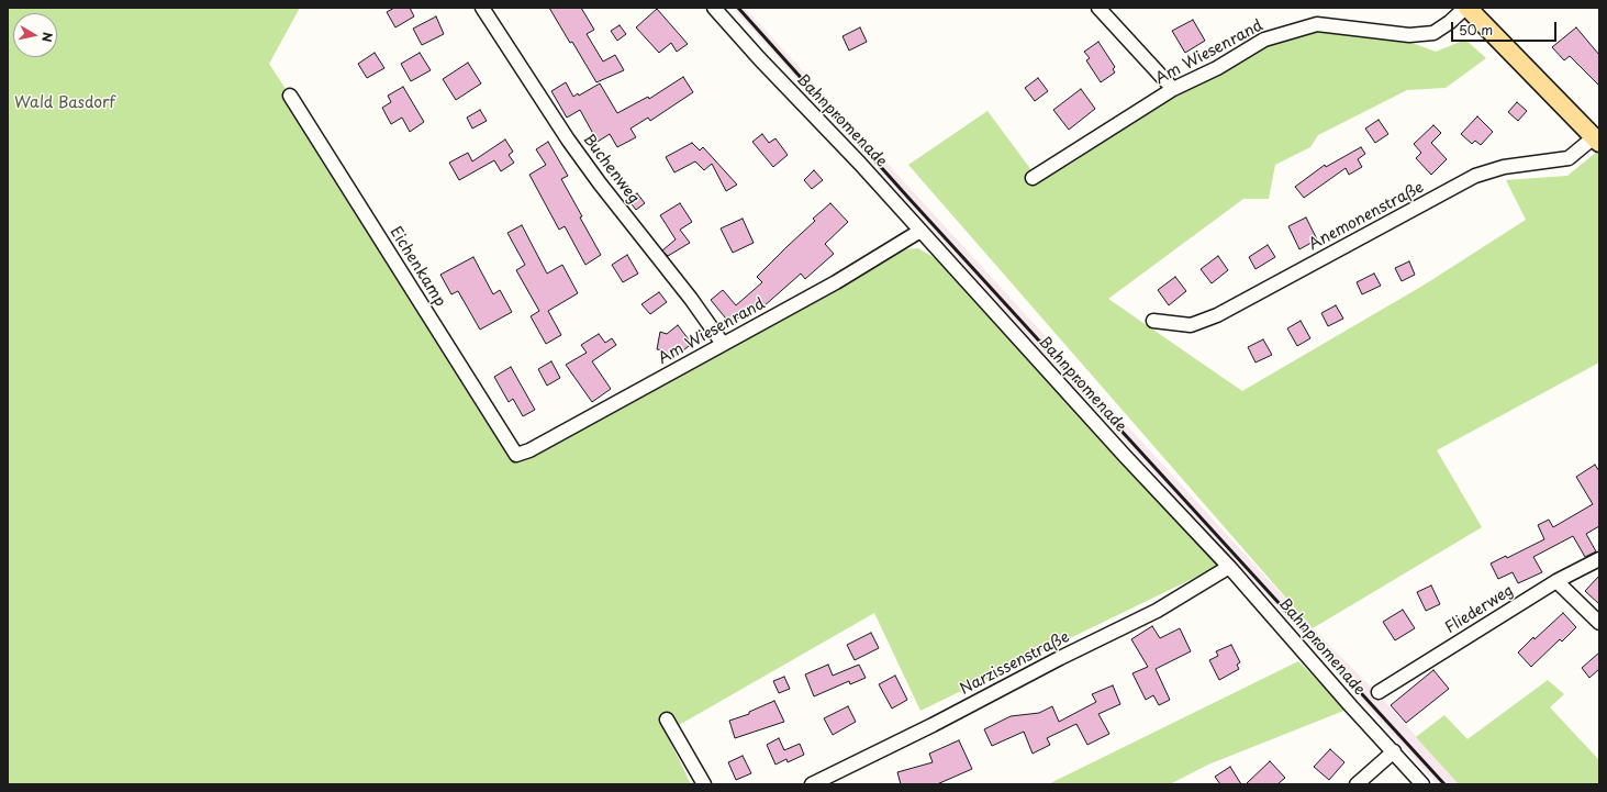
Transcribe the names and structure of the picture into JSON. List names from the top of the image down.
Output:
{
  "streets": {
    "street": [
      "Am Wiesenrand",
      "Bahnpromenade",
      "Buchenweg",
      "Anemonenstraße",
      "Eichenkamp",
      "Fliederweg",
      "Narzissenstraße"
    ]
  },
  "crossings": [
    ["Am Wiesenrand", "Bahnpromenade"],
    ["Am Wiesenrand", "Buchenweg"],
    ["Am Wiesenrand", "Eichenkamp"],
    ["Bahnpromenade", "Narzissenstraße"]
  ],
  "parks": ["Wald Basdorf"],
  "scale_bar": "50 m",
  "north": "right"
}
